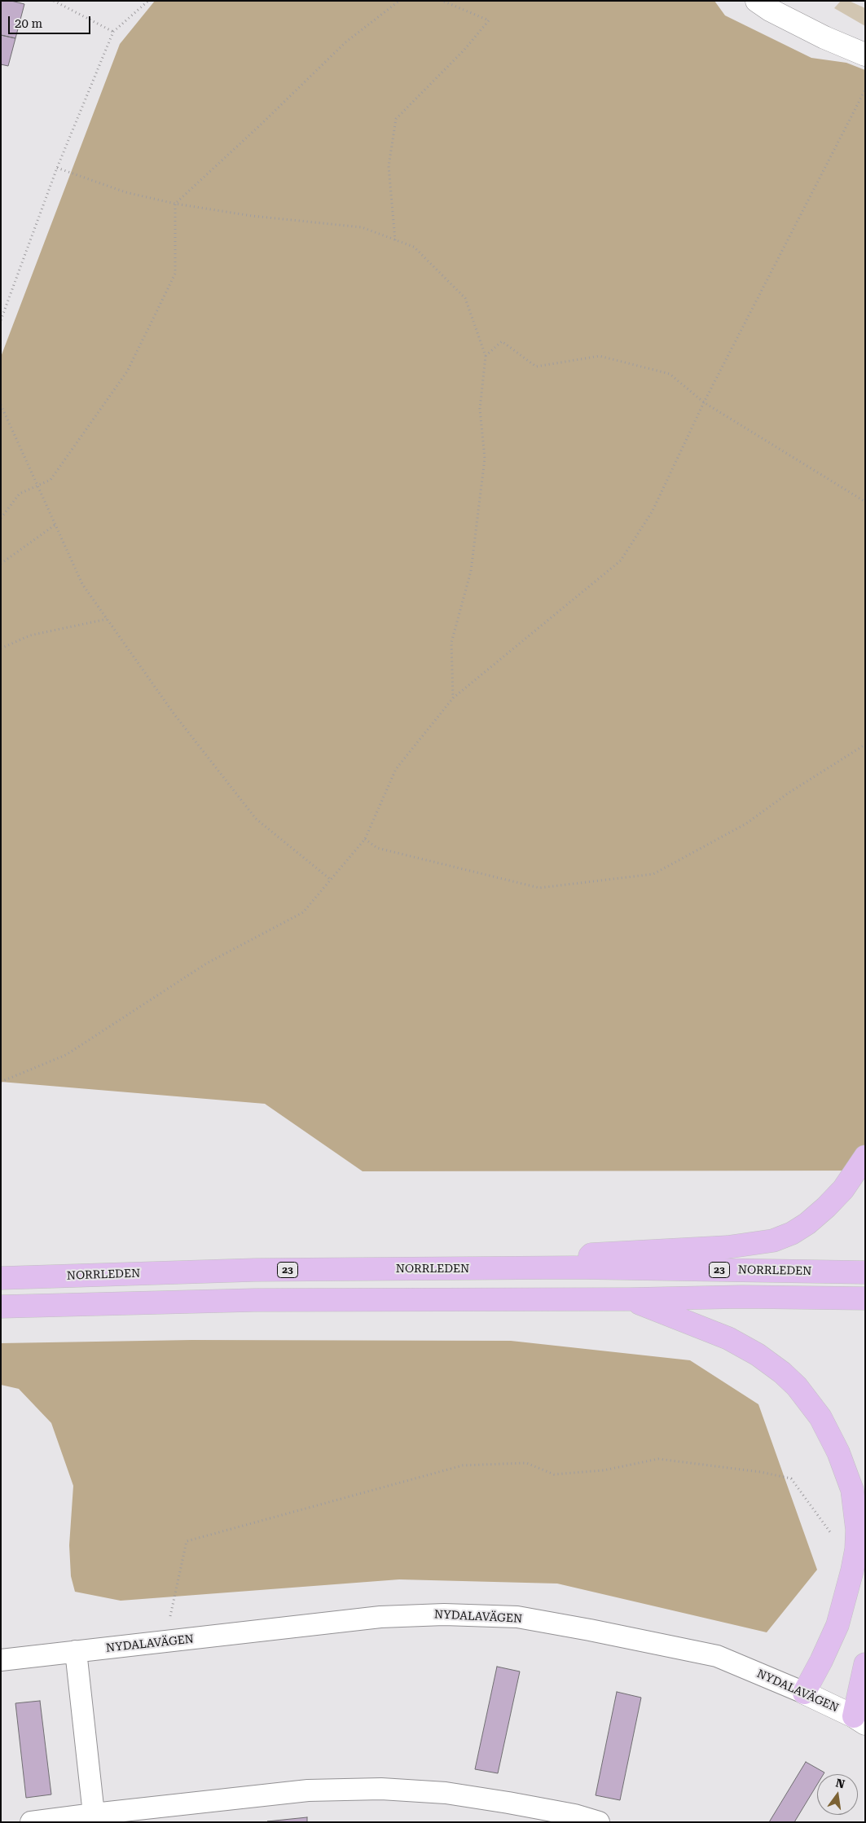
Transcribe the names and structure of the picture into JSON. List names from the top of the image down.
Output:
{
  "streets": {
    "highway": ["NORRLEDEN", "23"],
    "street": ["NYDALAVÄGEN"]
  },
  "scale_bar": "20 m",
  "north": "top"
}
